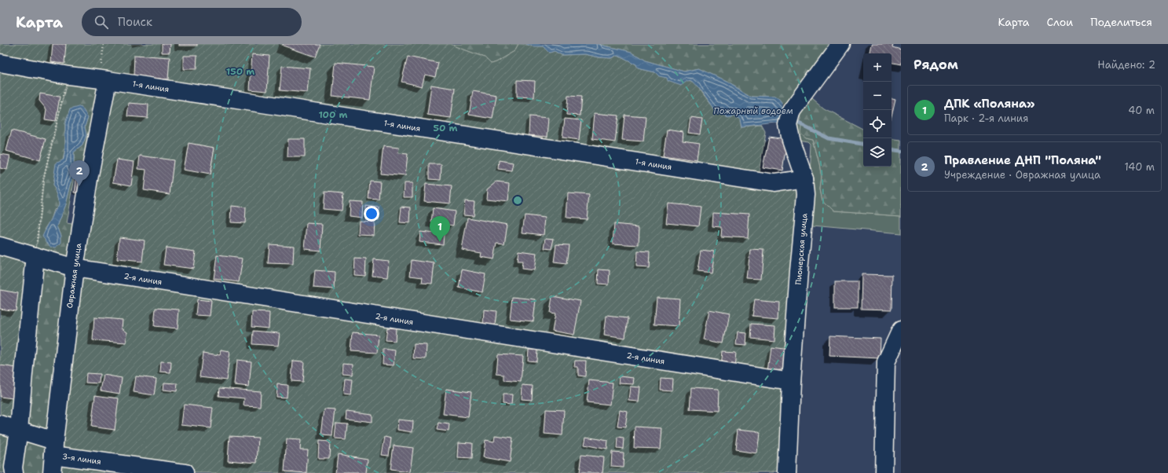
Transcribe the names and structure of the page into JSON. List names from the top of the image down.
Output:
{
  "streets": {
    "street": [
      "1-я линия",
      "Пионерская улица",
      "Овражная улица",
      "2-я линия",
      "3-я линия"
    ]
  },
  "crossings": [
    ["1-я линия", "Пионерская улица"],
    ["1-я линия", "Овражная улица"],
    ["Пионерская улица", "2-я линия"],
    ["Овражная улица", "2-я линия"],
    ["Овражная улица", "3-я линия"]
  ],
  "water": ["Пожарный водоем"],
  "page": {
    "header": "Карта",
    "search": "Поиск",
    "nav": ["Карта", "Слои", "Поделиться"],
    "heading": ["Рядом", "Найдено: 2"],
    "map_buttons": ["+", "−"],
    "list": [
      {
        "mark": "1",
        "name": "ДПК «Поляна»",
        "note": "Парк · 2-я линия",
        "value": "40 m"
      },
      {
        "mark": "2",
        "name": "Правление ДНП \"Поляна\"",
        "note": "Учреждение · Овражная улица",
        "value": "140 m"
      }
    ],
    "pins": ["2", "1"]
  },
  "rings": ["150 m", "100 m", "50 m"]
}
